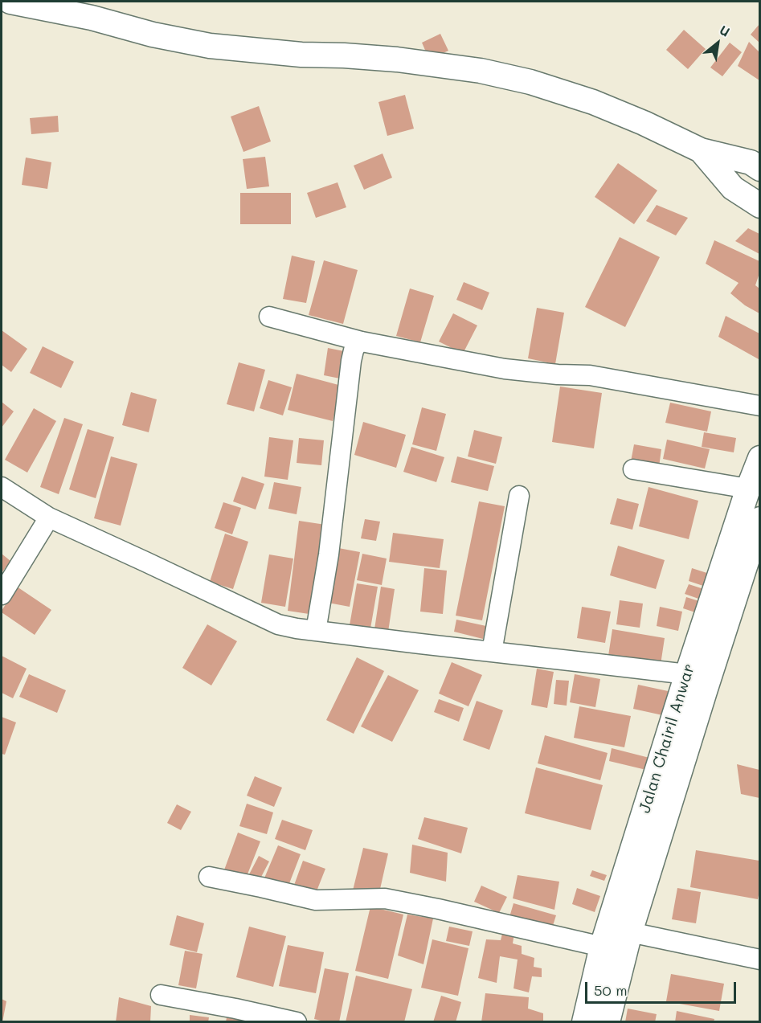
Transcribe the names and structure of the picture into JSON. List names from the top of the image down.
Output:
{
  "streets": {
    "main road": ["Jalan Chairil Anwar"]
  },
  "scale_bar": "50 m",
  "north": "top right"
}
